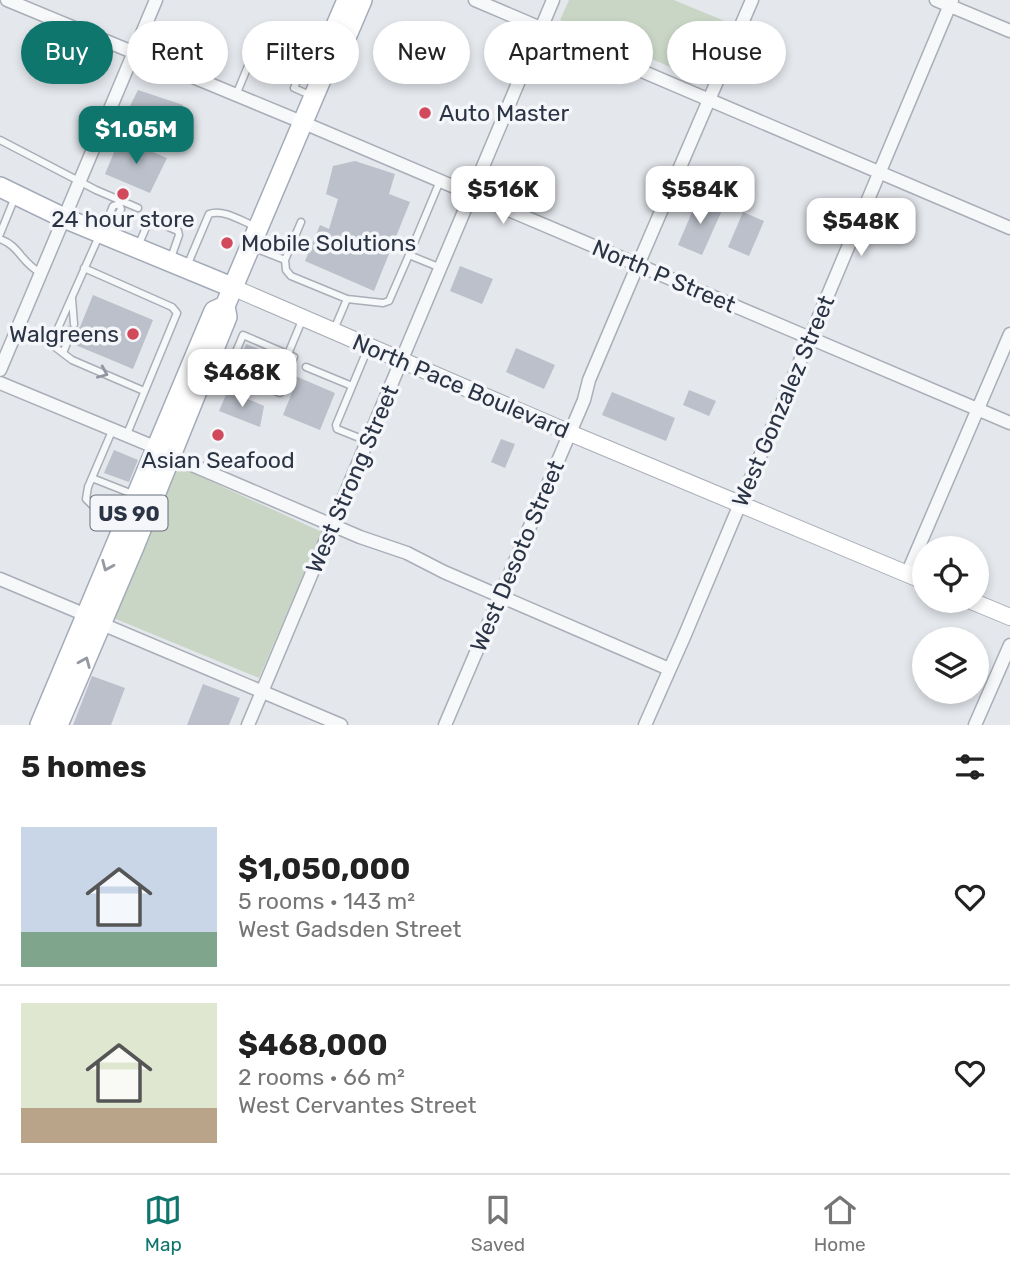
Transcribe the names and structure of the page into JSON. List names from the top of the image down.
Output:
{
  "streets": {
    "main road": ["North Pace Boulevard", "US 90"],
    "street": [
      "North P Street",
      "West Gonzalez Street",
      "West Strong Street",
      "West Desoto Street"
    ]
  },
  "crossings": [
    ["North P Street", "West Gonzalez Street"],
    ["North P Street", "West Strong Street"],
    ["North P Street", "US 90"],
    ["North P Street", "West Desoto Street"],
    ["North Pace Boulevard", "West Gonzalez Street"],
    ["North Pace Boulevard", "West Strong Street"],
    ["North Pace Boulevard", "US 90"],
    ["North Pace Boulevard", "West Desoto Street"]
  ],
  "places": [
    "Auto Master",
    "24 hour store",
    "Mobile Solutions",
    "Walgreens",
    "Asian Seafood"
  ],
  "page": {
    "chip": [
      "Buy",
      "Rent",
      "Filters",
      "New",
      "Apartment",
      "House"
    ],
    "price": [
      "$1.05M",
      "$516K",
      "$584K",
      "$548K",
      "$468K"
    ],
    "heading": "5 homes",
    "list": [
      {
        "name": "$1,050,000",
        "note": "5 rooms · 143 m² · West Gadsden Street"
      },
      {
        "name": "$468,000",
        "note": "2 rooms · 66 m² · West Cervantes Street"
      }
    ],
    "tabs": ["Map", "Saved", "Home"]
  }
}
